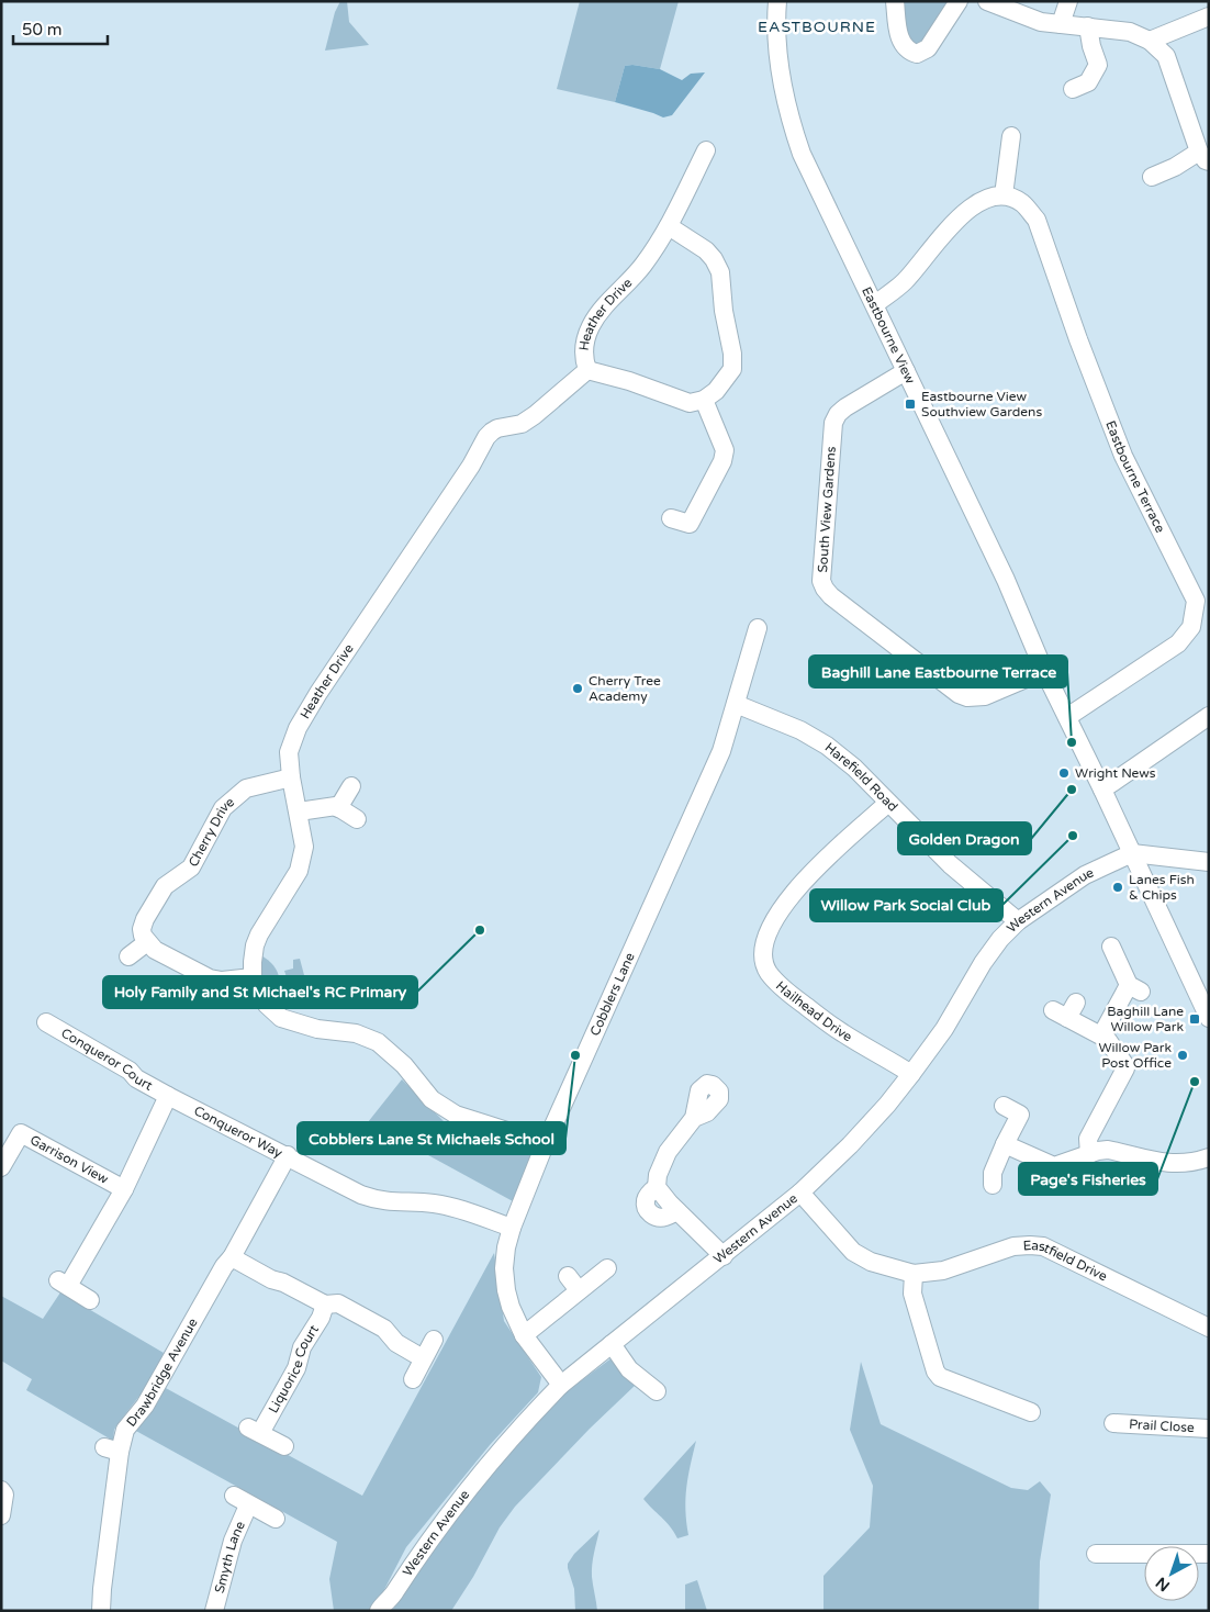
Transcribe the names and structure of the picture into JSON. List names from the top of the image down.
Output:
{
  "streets": {
    "street": [
      "Heather Drive",
      "Eastbourne View",
      "Eastbourne Terrace",
      "South View Gardens",
      "Harefield Road",
      "Cherry Drive",
      "Western Avenue",
      "Cobblers Lane",
      "Hailhead Drive",
      "Conqueror Court",
      "Conqueror Way",
      "Garrison View",
      "Eastfield Drive",
      "Liquorice Court",
      "Drawbridge Avenue",
      "Prail Close",
      "Smyth Lane"
    ]
  },
  "crossings": [
    ["Heather Drive", "Cherry Drive"],
    ["Eastbourne View", "Eastbourne Terrace"],
    ["Eastbourne View", "South View Gardens"],
    ["Eastbourne View", "Western Avenue"],
    ["Harefield Road", "Western Avenue"],
    ["Harefield Road", "Cobblers Lane"],
    ["Harefield Road", "Hailhead Drive"],
    ["Western Avenue", "Cobblers Lane"],
    ["Western Avenue", "Hailhead Drive"],
    ["Western Avenue", "Eastfield Drive"],
    ["Cobblers Lane", "Conqueror Way"],
    ["Conqueror Court", "Conqueror Way"],
    ["Conqueror Way", "Drawbridge Avenue"]
  ],
  "districts": ["EASTBOURNE"],
  "places": {
    "transit": ["Eastbourne View Southview Gardens", "Baghill Lane Willow Park"],
    "other": [
      "Cherry Tree Academy",
      "Baghill Lane Eastbourne Terrace",
      "Wright News",
      "Golden Dragon",
      "Willow Park Social Club",
      "Lanes Fish & Chips",
      "Holy Family and St Michael's RC Primary",
      "Cobblers Lane St Michaels School",
      "Willow Park Post Office",
      "Page's Fisheries"
    ]
  },
  "scale_bar": "50 m",
  "north": "bottom left"
}
